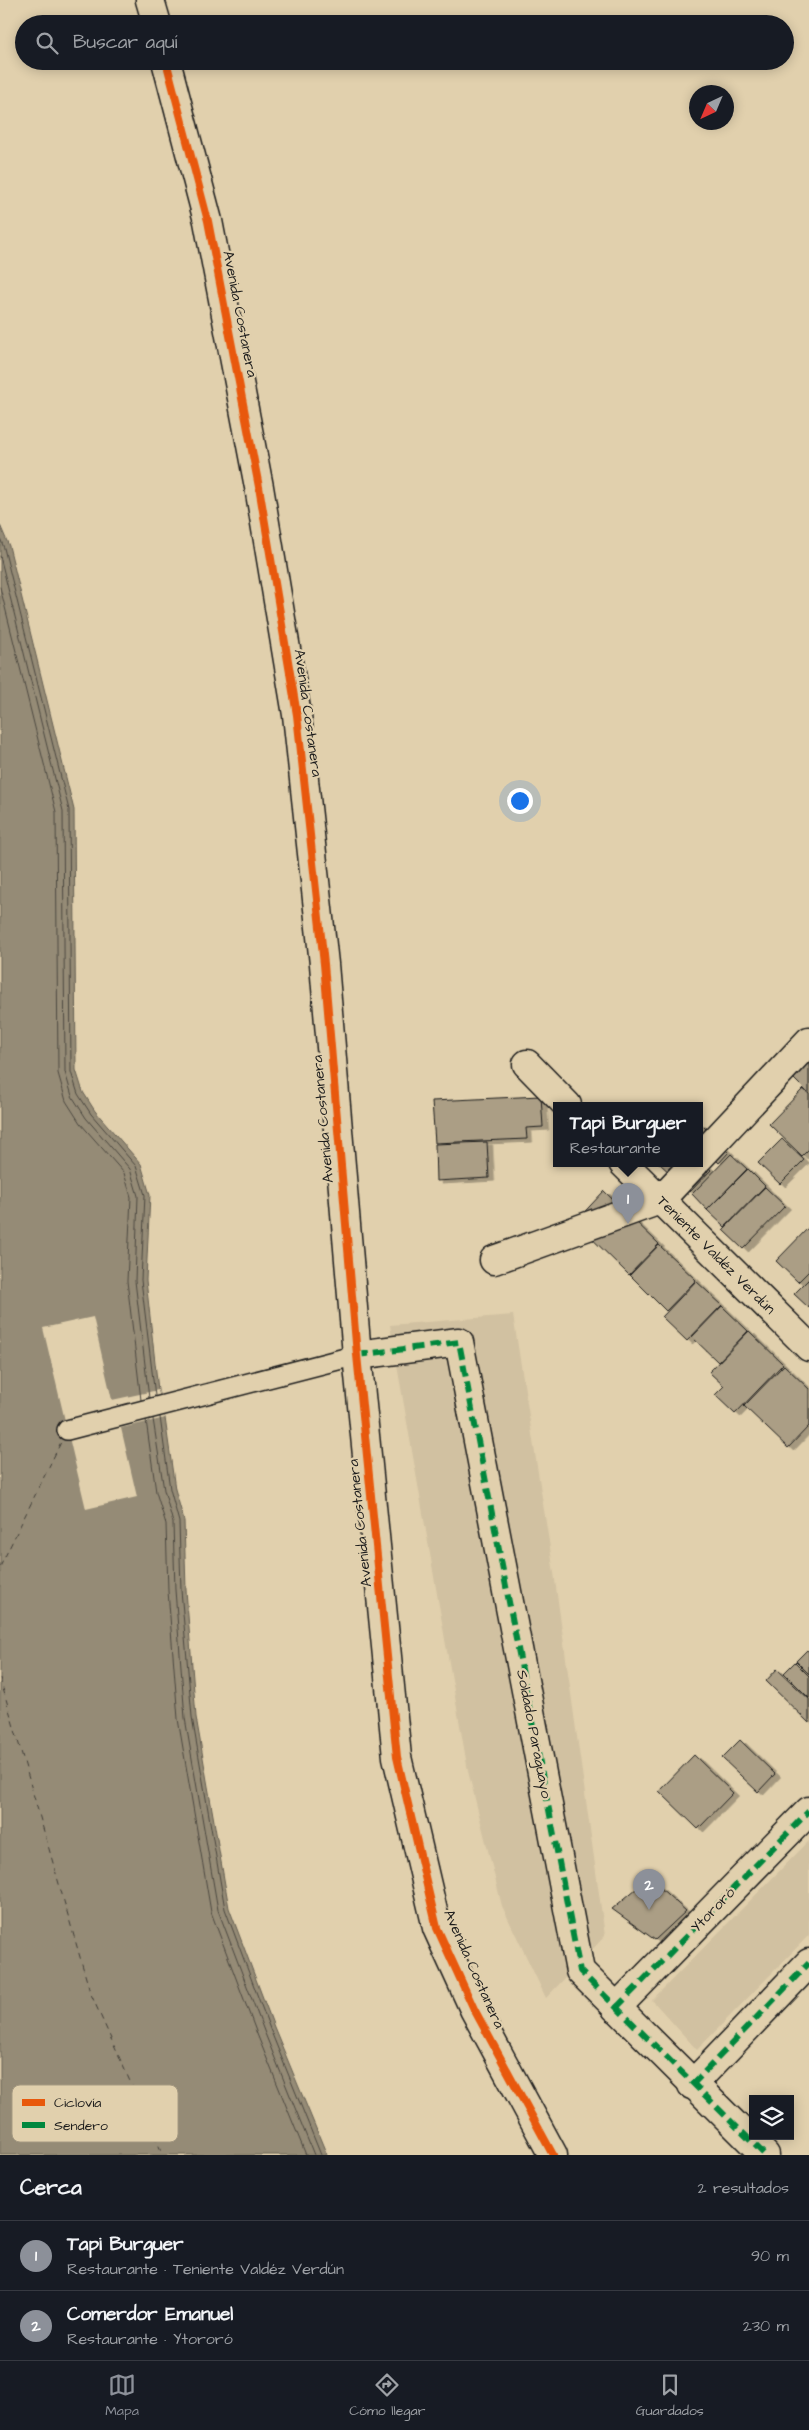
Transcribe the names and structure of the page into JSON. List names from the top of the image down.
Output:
{
  "streets": {
    "street": [
      "Avenida Costanera",
      "Teniente Valdéz Verdún",
      "Soldado Paraguayo",
      "Ytororó"
    ]
  },
  "crossings": [
    ["Avenida Costanera", "Soldado Paraguayo"],
    ["Soldado Paraguayo", "Ytororó"]
  ],
  "legend": ["Ciclovía", "Sendero"],
  "north": "bottom left",
  "page": {
    "search": "Buscar aquí",
    "popup": ["Tapi Burguer", "Restaurante"],
    "pins": ["1", "2"],
    "heading": ["Cerca", "2 resultados"],
    "list": [
      {
        "mark": "1",
        "name": "Tapi Burguer",
        "note": "Restaurante · Teniente Valdéz Verdún",
        "value": "90 m"
      },
      {
        "mark": "2",
        "name": "Comerdor Emanuel",
        "note": "Restaurante · Ytororó",
        "value": "230 m"
      }
    ],
    "nav": ["Mapa", "Cómo llegar", "Guardados"]
  }
}
